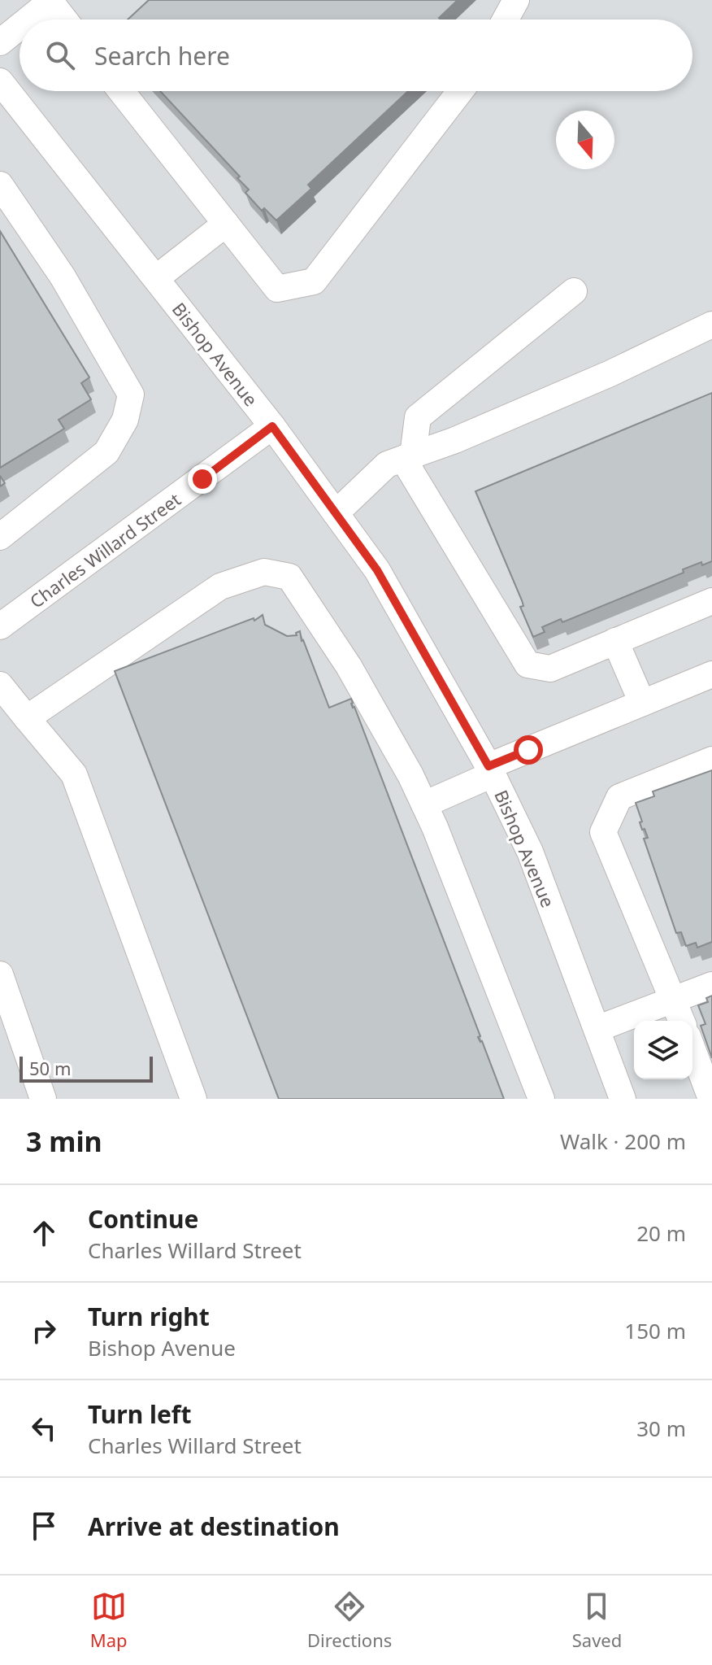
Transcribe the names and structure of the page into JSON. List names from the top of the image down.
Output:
{
  "streets": {
    "street": ["Bishop Avenue", "Charles Willard Street"]
  },
  "crossings": [
    ["Bishop Avenue", "Charles Willard Street"]
  ],
  "scale_bar": "50 m",
  "north": "bottom",
  "page": {
    "search": "Search here",
    "scale": "50 m",
    "heading": ["3 min", "Walk · 200 m"],
    "list": [
      ["Continue", "Charles Willard Street", "20 m"],
      ["Turn right", "Bishop Avenue", "150 m"],
      ["Turn left", "Charles Willard Street", "30 m"],
      "Arrive at destination"
    ],
    "nav": ["Map", "Directions", "Saved"]
  }
}
